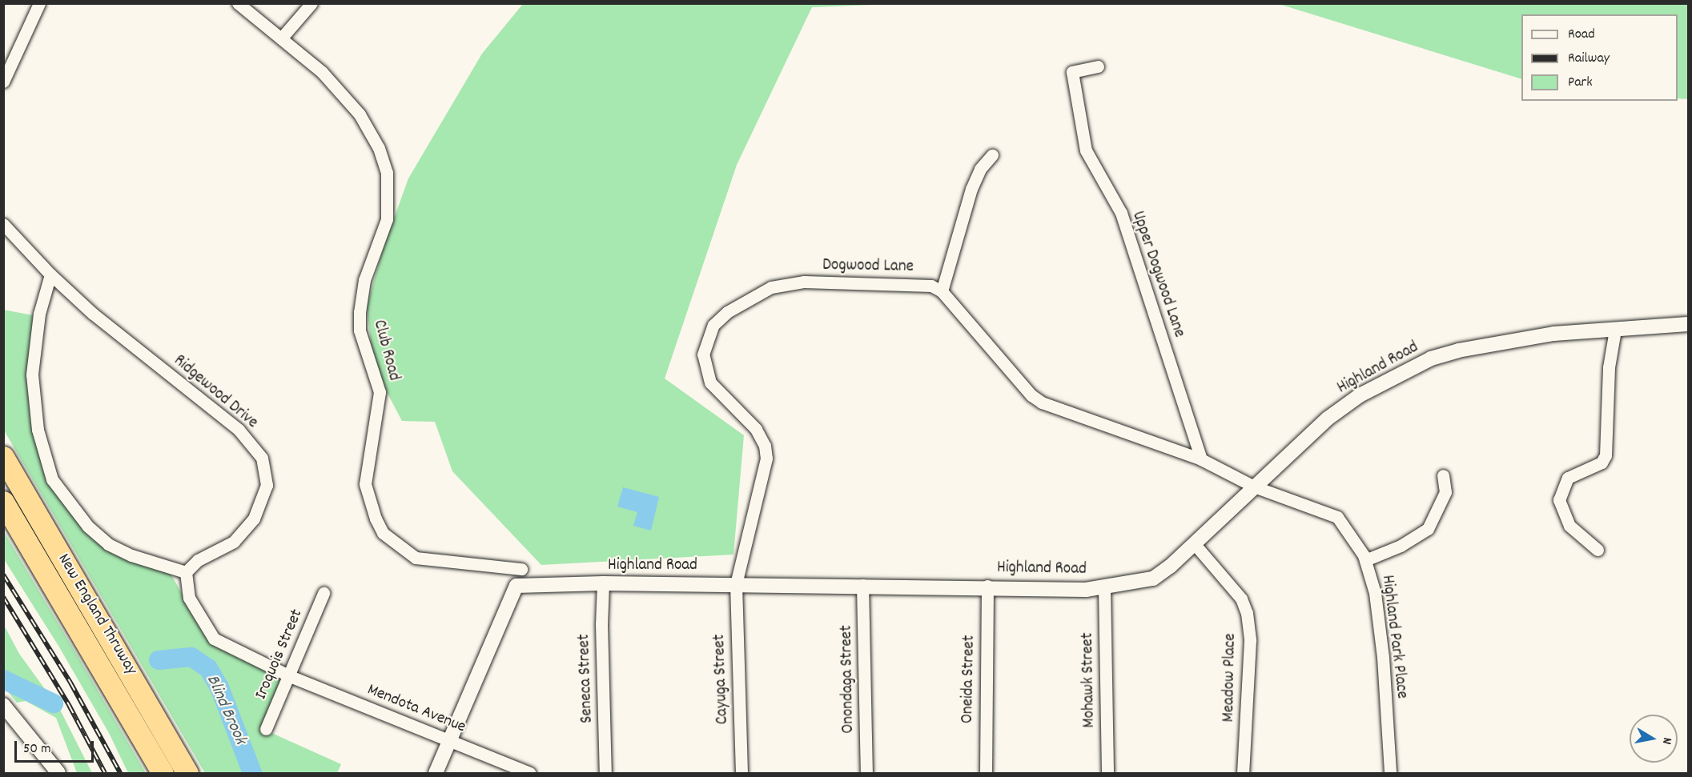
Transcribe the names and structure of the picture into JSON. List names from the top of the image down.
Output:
{
  "streets": {
    "highway": ["New England Thruway"],
    "street": [
      "Dogwood Lane",
      "Upper Dogwood Lane",
      "Club Road",
      "Highland Road",
      "Ridgewood Drive",
      "Highland Park Place",
      "Iroquois Street",
      "Meadow Place",
      "Seneca Street",
      "Cayuga Street",
      "Onondaga Street",
      "Oneida Street",
      "Mohawk Street",
      "Mendota Avenue"
    ]
  },
  "crossings": [
    ["Dogwood Lane", "Highland Road"],
    ["Dogwood Lane", "Cayuga Street"],
    ["Highland Road", "Highland Park Place"],
    ["Highland Road", "Meadow Place"],
    ["Highland Road", "Seneca Street"],
    ["Highland Road", "Cayuga Street"],
    ["Highland Road", "Onondaga Street"],
    ["Highland Road", "Oneida Street"],
    ["Highland Road", "Mohawk Street"],
    ["Highland Road", "Mendota Avenue"],
    ["Iroquois Street", "Mendota Avenue"]
  ],
  "water": ["Blind Brook"],
  "legend": ["Road", "Railway", "Park"],
  "scale_bar": "50 m",
  "north": "right"
}
